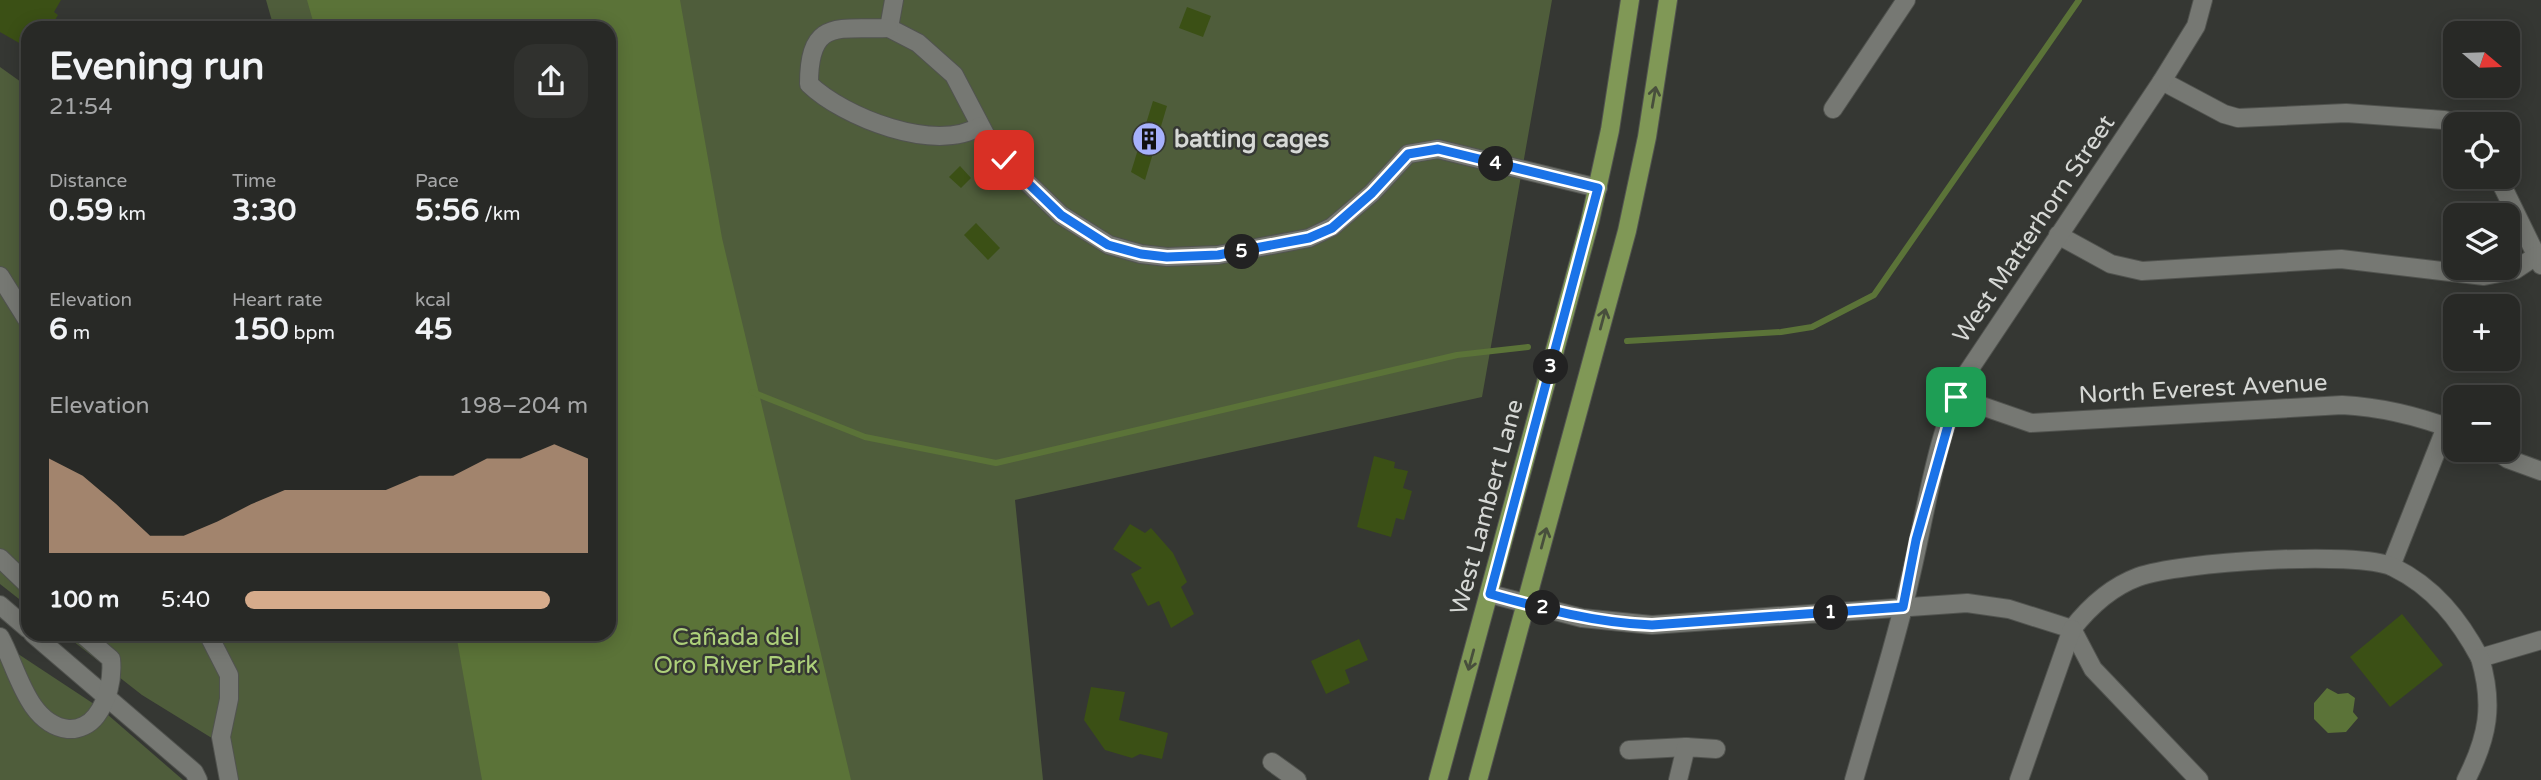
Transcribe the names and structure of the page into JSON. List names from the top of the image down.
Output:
{
  "streets": {
    "main road": ["West Lambert Lane"],
    "street": ["West Matterhorn Street", "North Everest Avenue"]
  },
  "crossings": [
    ["West Matterhorn Street", "North Everest Avenue"]
  ],
  "parks": ["Cañada del Oro River Park"],
  "places": {
    "building": ["batting cages"]
  },
  "north": "right",
  "page": {
    "map_buttons": ["+", "−"],
    "heading": ["Evening run", "21:54"],
    "stats": [
      ["Distance", "0.59 km"],
      ["Time", "3:30"],
      ["Pace", "5:56 /km"],
      ["Elevation", "6 m"],
      ["Heart rate", "150 bpm"],
      ["kcal", "45"]
    ],
    "pins": [
      "4",
      "5",
      "3",
      "2",
      "1"
    ],
    "chart": ["Elevation", "198–204 m"],
    "list": [
      {
        "name": "100 m",
        "note": "5:40"
      }
    ]
  }
}
